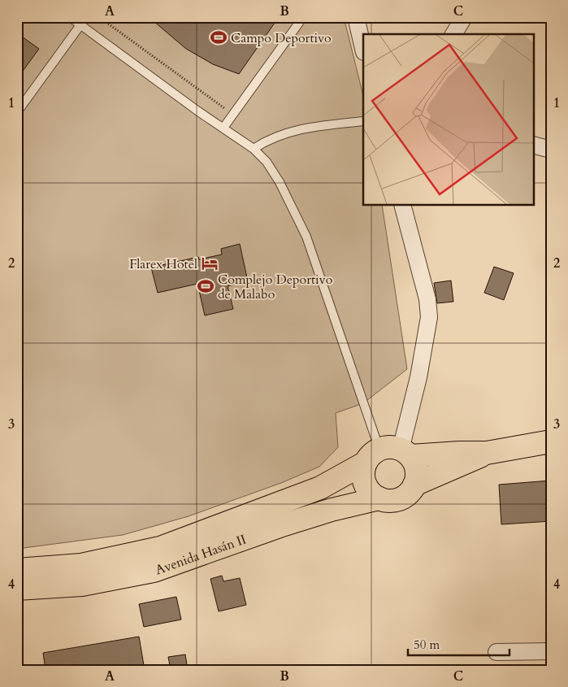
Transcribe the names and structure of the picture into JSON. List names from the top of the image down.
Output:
{
  "streets": {
    "main road": ["Avenida Hasán II"]
  },
  "places": {
    "sports": ["Campo Deportivo", "Complejo Deportivo de Malabo"],
    "hotel": ["Flarex Hotel"]
  },
  "scale_bar": "50 m",
  "grid": {
    "columns": ["A", "B", "C"],
    "rows": [
      "1",
      "2",
      "3",
      "4"
    ]
  }
}
